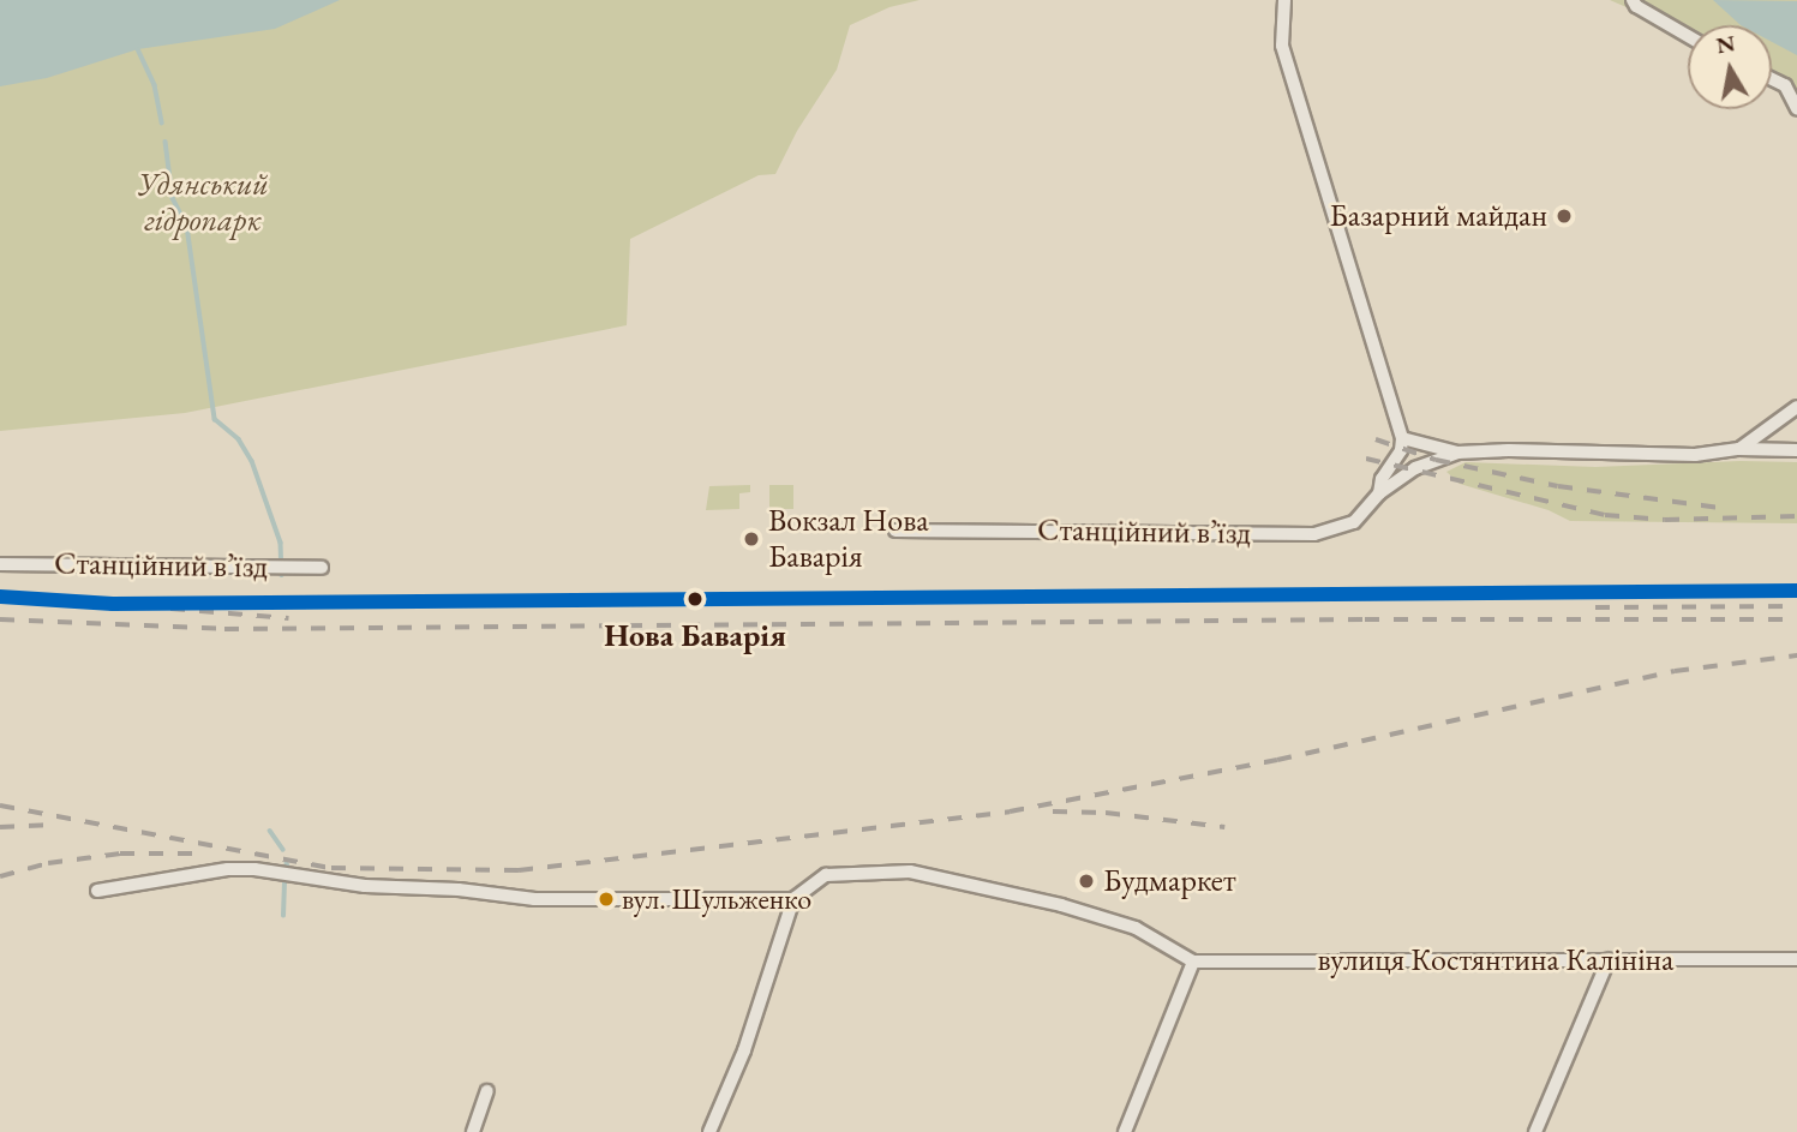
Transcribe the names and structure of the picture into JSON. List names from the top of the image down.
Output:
{
  "streets": {
    "street": ["Станційний в’їзд", "вулиця Костянтина Калініна"]
  },
  "parks": ["Удянський гідропарк"],
  "places": [
    "Базарний майдан",
    "Вокзал Нова Баварія",
    "Нова Баварія",
    "Будмаркет",
    "вул. Шульженко"
  ],
  "north": "top"
}
